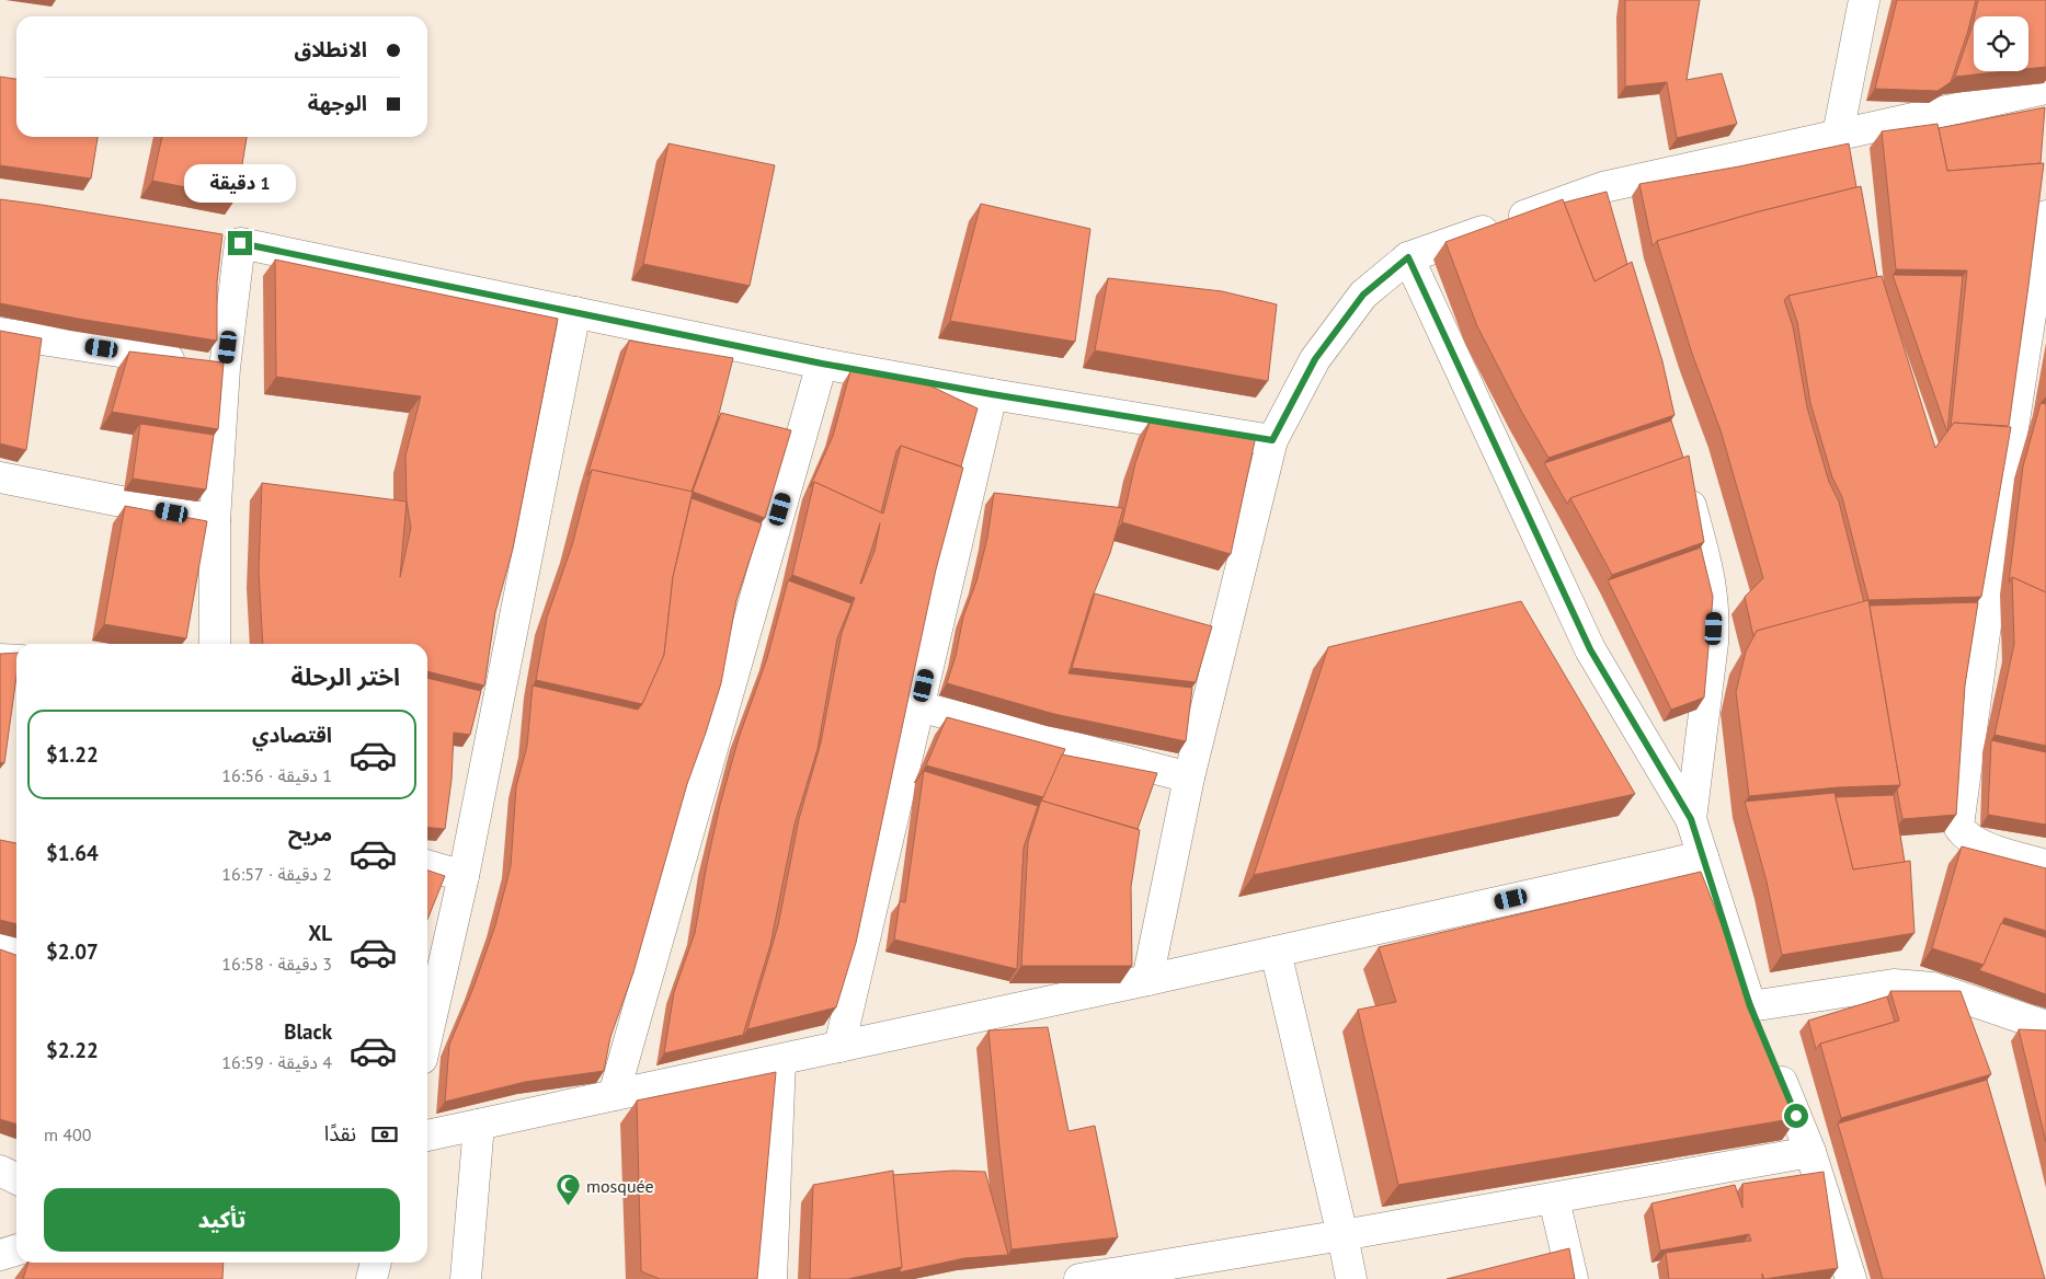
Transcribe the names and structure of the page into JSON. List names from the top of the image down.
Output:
{
  "places": {
    "mosque": ["mosquée"]
  },
  "page": {
    "banner": ["الانطلاق", "الوجهة"],
    "bubble": "1 دقيقة",
    "heading": "اختر الرحلة",
    "list": [
      {
        "name": "اقتصادي",
        "note": "1 دقيقة · 16:56",
        "value": "$1.22"
      },
      {
        "name": "مريح",
        "note": "2 دقيقة · 16:57",
        "value": "$1.64"
      },
      {
        "name": "XL",
        "note": "3 دقيقة · 16:58",
        "value": "$2.07"
      },
      {
        "name": "Black",
        "note": "4 دقيقة · 16:59",
        "value": "$2.22"
      }
    ],
    "pay": ["نقدًا", "400 m"],
    "buttons": "تأكيد"
  }
}
